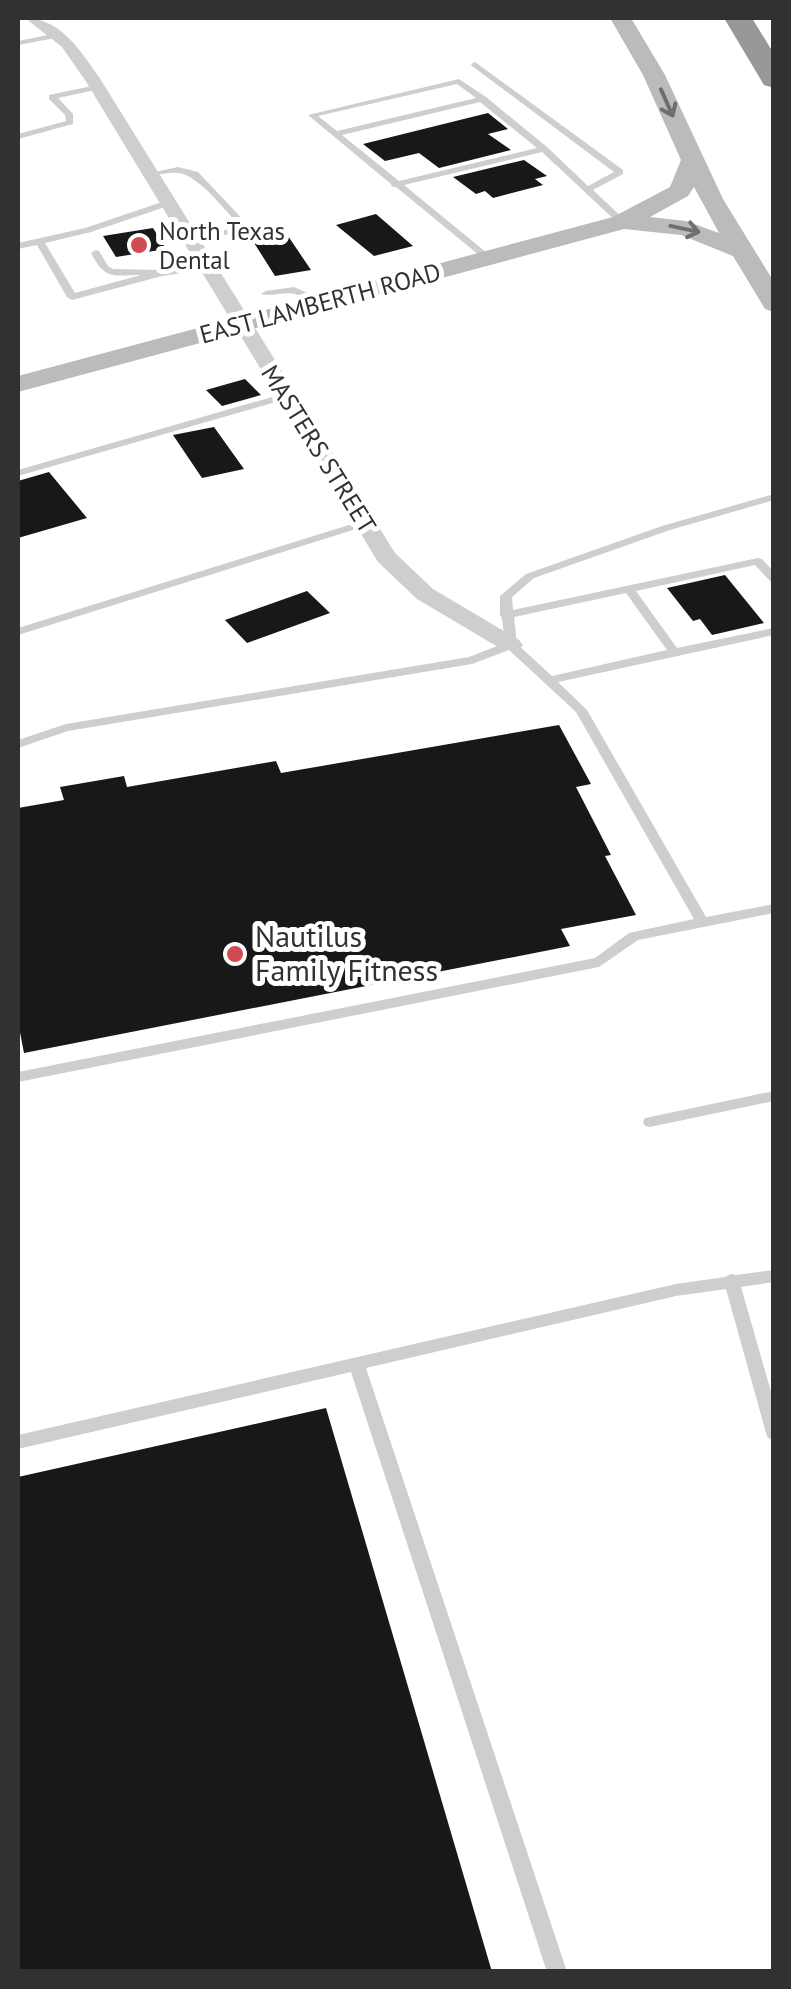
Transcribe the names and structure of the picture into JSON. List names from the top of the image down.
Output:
{
  "streets": {
    "main road": ["EAST LAMBERTH ROAD"],
    "street": ["MASTERS STREET"]
  },
  "crossings": [
    ["EAST LAMBERTH ROAD", "MASTERS STREET"]
  ],
  "places": ["North Texas Dental", "Nautilus Family Fitness"]
}
